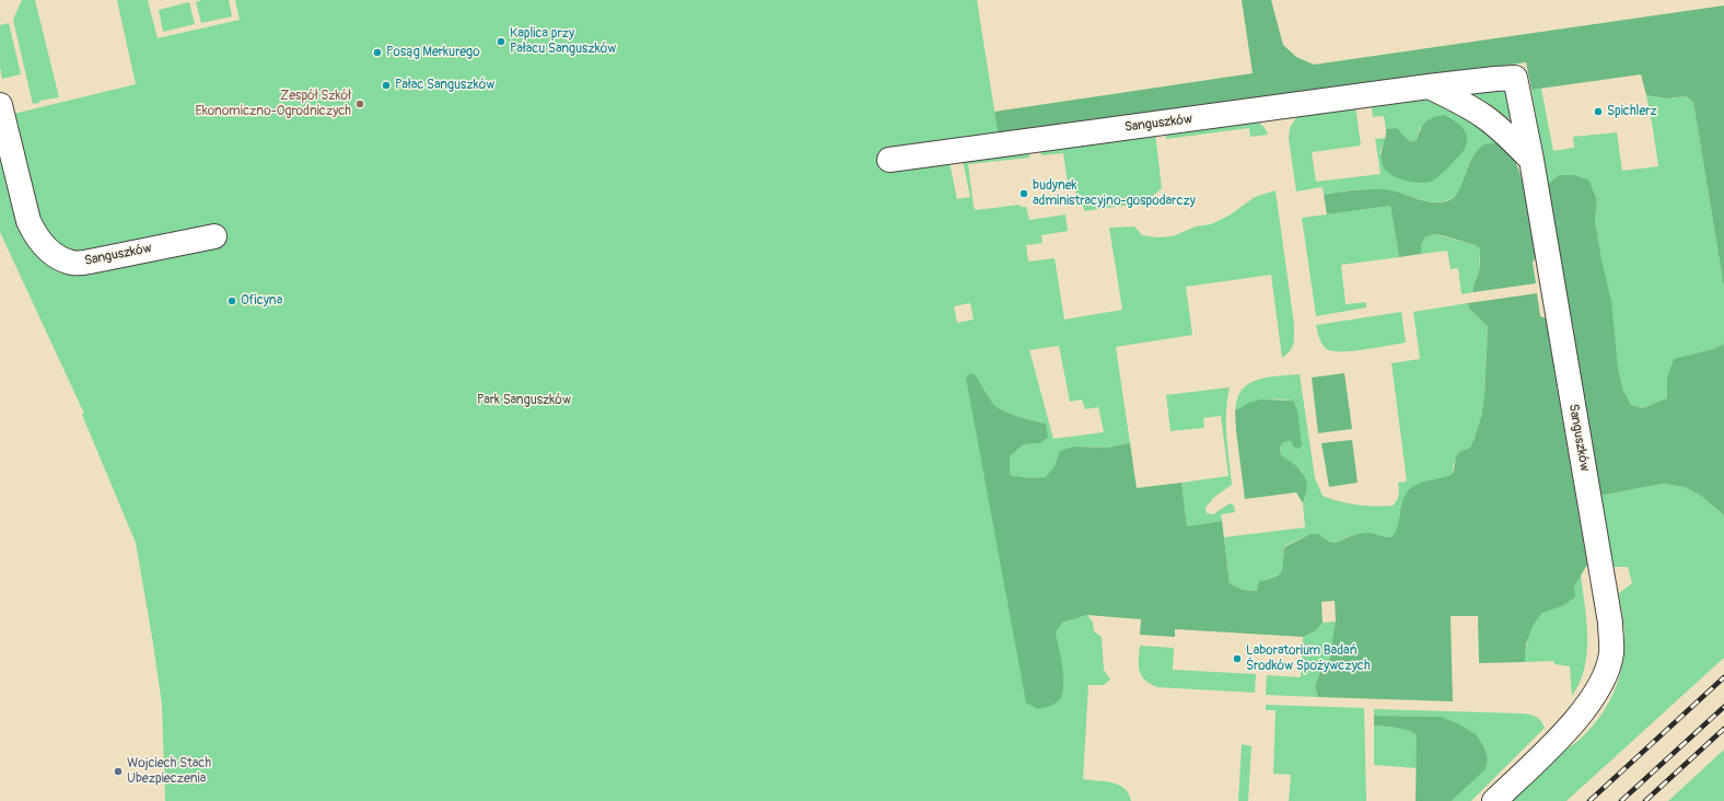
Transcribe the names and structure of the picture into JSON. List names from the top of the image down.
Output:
{
  "streets": {
    "street": ["Sanguszków"]
  },
  "parks": ["Park Sanguszków"],
  "places": [
    "Kaplica przy Pałacu Sanguszków",
    "Posąg Merkurego",
    "Pałac Sanguszków",
    "Zespół Szkół Ekonomiczno-Ogrodniczych",
    "Spichlerz",
    "budynek administracyjno-gospodarczy",
    "Oficyna",
    "Laboratorium Badań Środków Spożywczych",
    "Wojciech Stach Ubezpieczenia"
  ]
}
